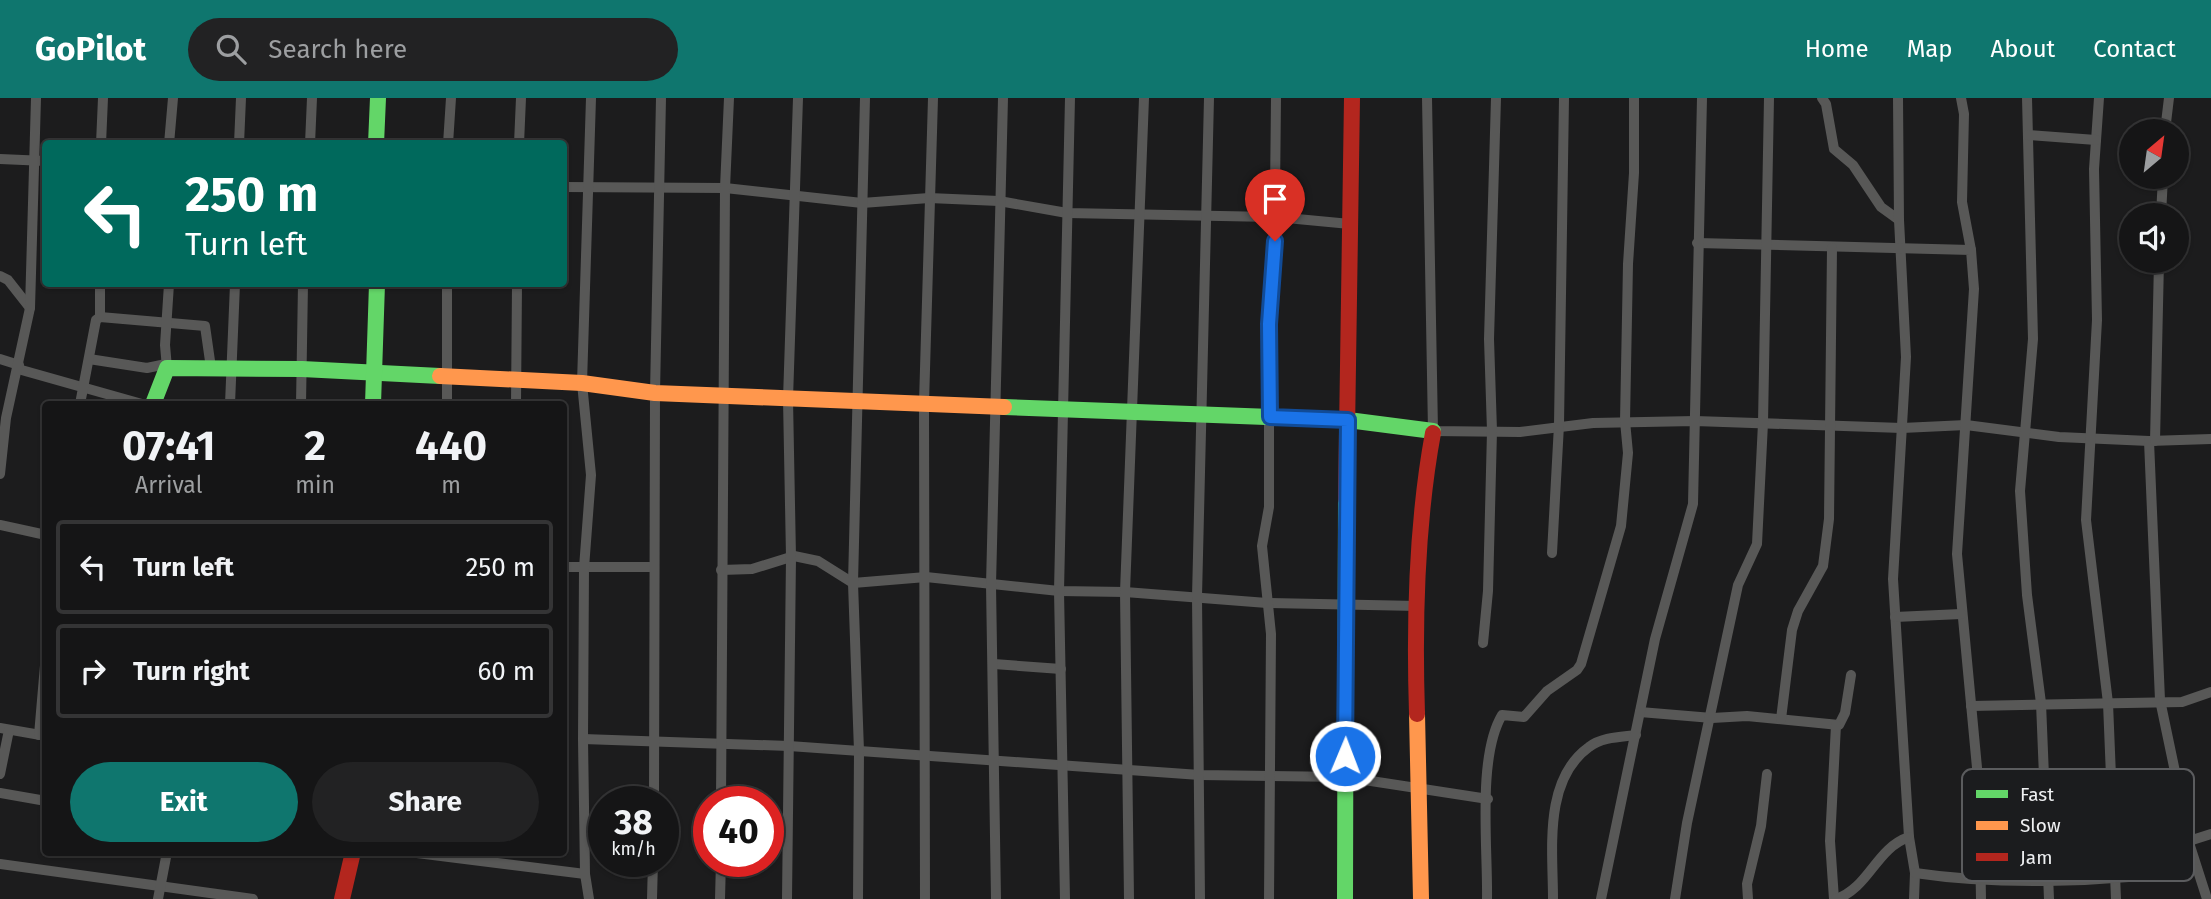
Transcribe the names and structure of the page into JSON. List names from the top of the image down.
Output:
{
  "legend": ["Fast", "Slow", "Jam"],
  "north": "top right",
  "page": {
    "header": "GoPilot",
    "search": "Search here",
    "nav": [
      "Home",
      "Map",
      "About",
      "Contact"
    ],
    "turn": ["250 m", "Turn left"],
    "eta": [
      "07:41",
      "Arrival",
      "2",
      "min",
      "440",
      "m"
    ],
    "list": [
      {
        "name": "Turn left",
        "value": "250 m"
      },
      {
        "name": "Turn right",
        "value": "60 m"
      }
    ],
    "buttons": ["Exit", "Share"],
    "speed": "38 km/h",
    "limit": "40"
  }
}
